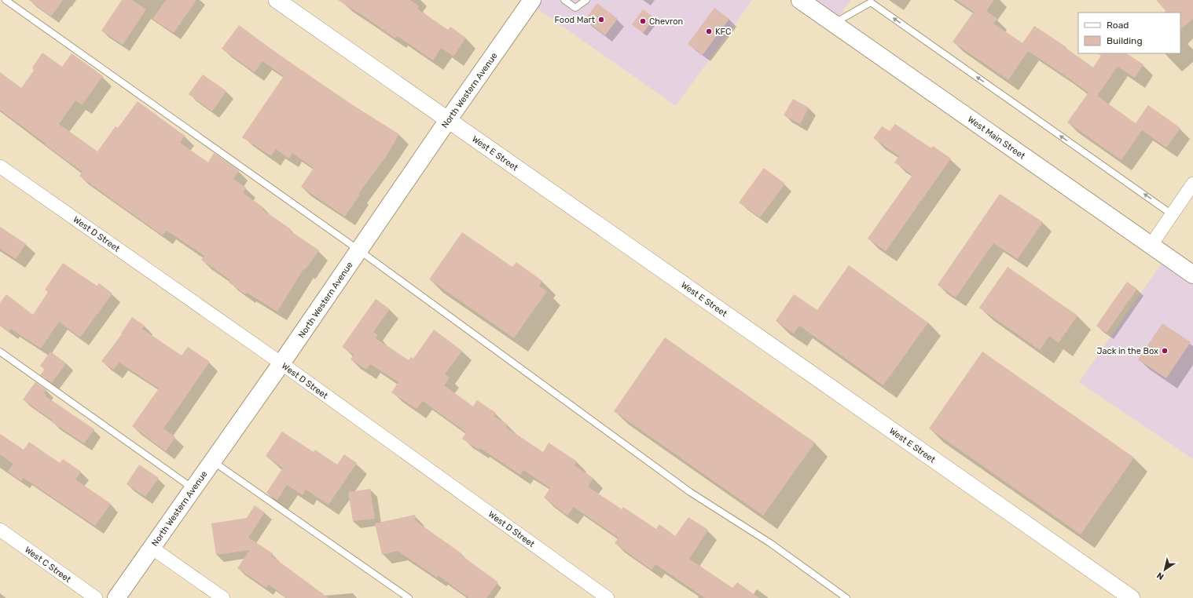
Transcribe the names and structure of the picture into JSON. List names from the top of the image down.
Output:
{
  "streets": {
    "main road": ["North Western Avenue", "West Main Street"],
    "street": ["West E Street", "West D Street", "West C Street"]
  },
  "crossings": [
    ["North Western Avenue", "West E Street"],
    ["North Western Avenue", "West D Street"]
  ],
  "places": [
    "Food Mart",
    "Chevron",
    "KFC",
    "Jack in the Box"
  ],
  "legend": ["Road", "Building"],
  "north": "bottom left"
}
